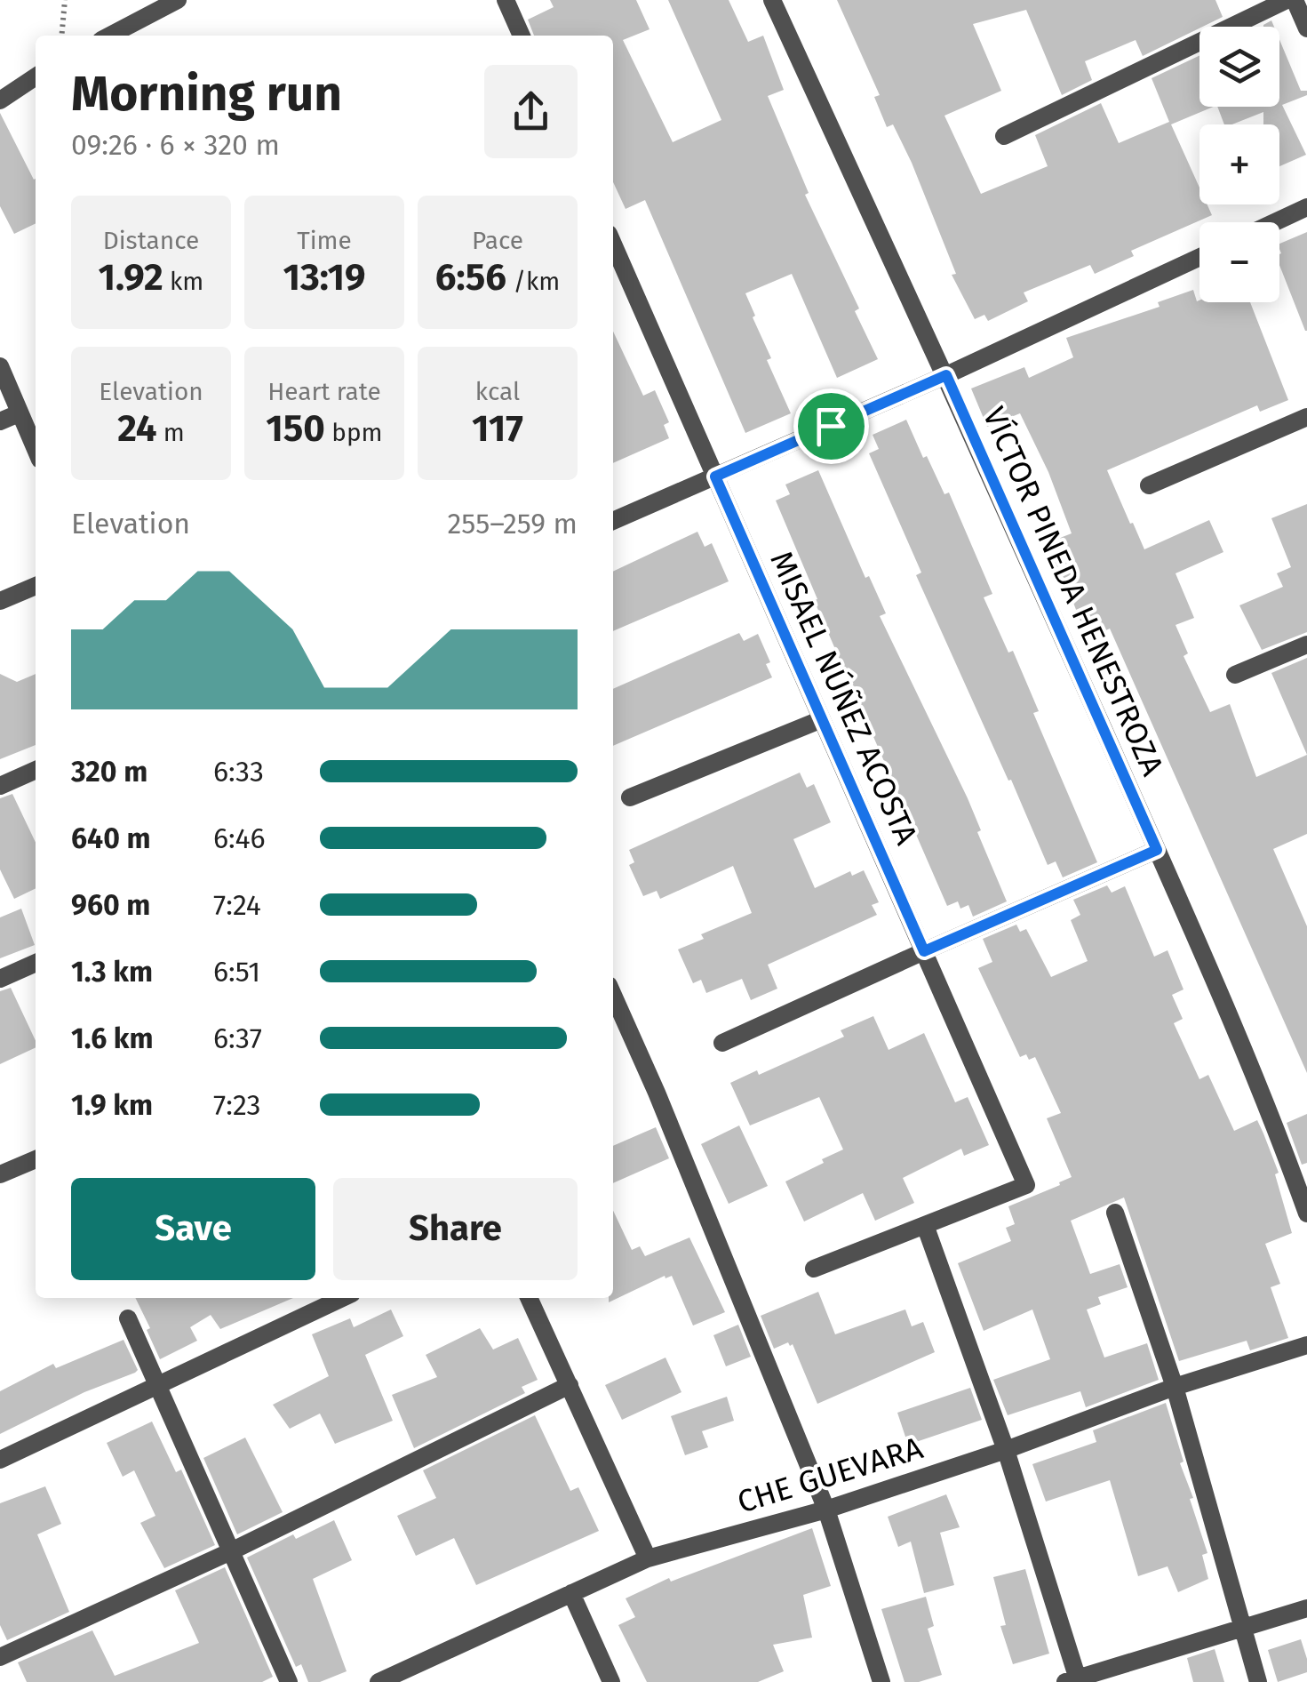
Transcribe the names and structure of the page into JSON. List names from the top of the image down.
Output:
{
  "streets": {
    "street": ["VÍCTOR PINEDA HENESTROZA", "MISAEL NÚÑEZ ACOSTA", "CHE GUEVARA"]
  },
  "page": {
    "map_buttons": ["+", "−"],
    "heading": ["Morning run", "09:26 · 6 × 320 m"],
    "stats": [
      ["Distance", "1.92 km"],
      ["Time", "13:19"],
      ["Pace", "6:56 /km"],
      ["Elevation", "24 m"],
      ["Heart rate", "150 bpm"],
      ["kcal", "117"]
    ],
    "chart": ["Elevation", "255–259 m"],
    "list": [
      {
        "name": "320 m",
        "note": "6:33"
      },
      {
        "name": "640 m",
        "note": "6:46"
      },
      {
        "name": "960 m",
        "note": "7:24"
      },
      {
        "name": "1.3 km",
        "note": "6:51"
      },
      {
        "name": "1.6 km",
        "note": "6:37"
      },
      {
        "name": "1.9 km",
        "note": "7:23"
      }
    ],
    "buttons": ["Save", "Share"]
  }
}
